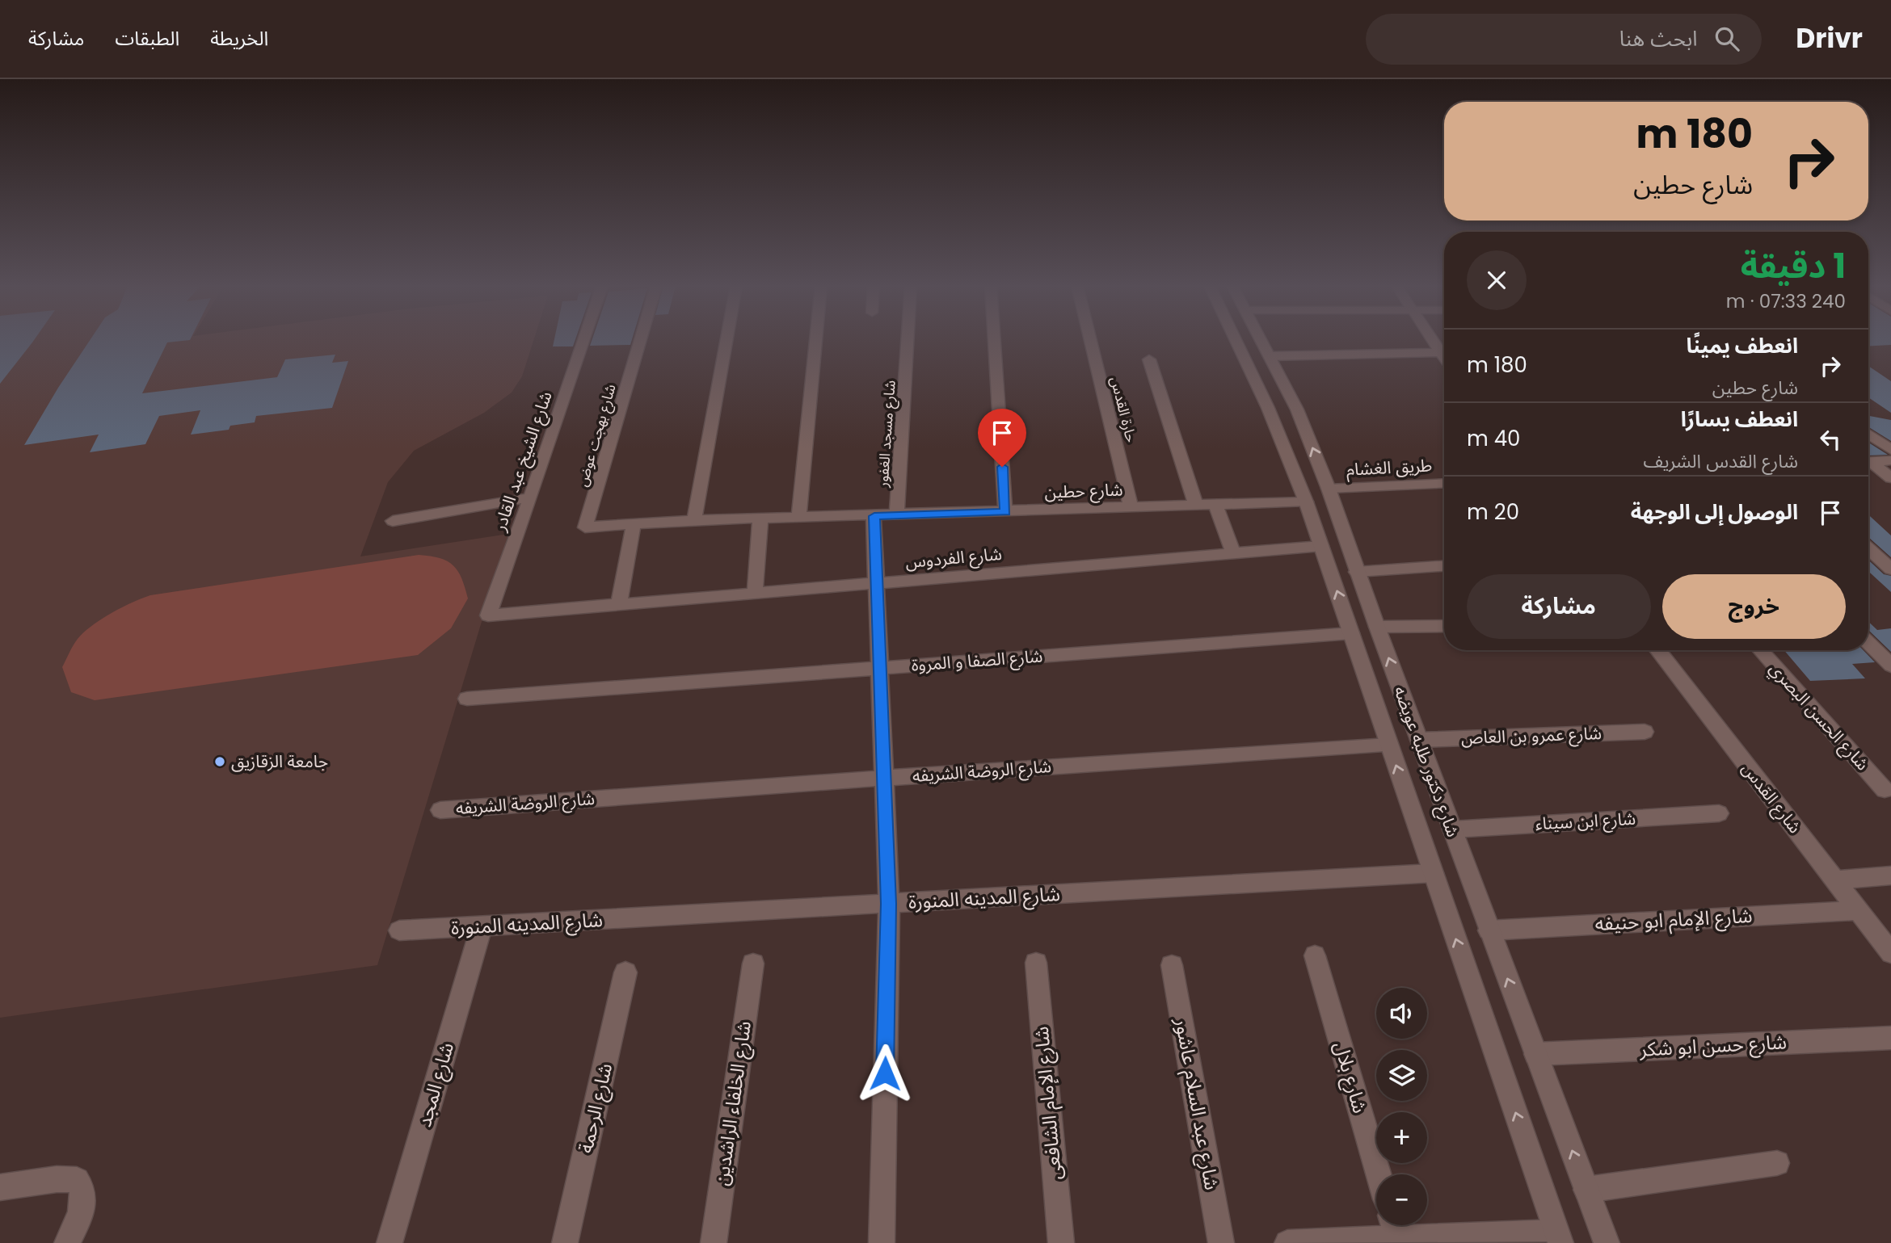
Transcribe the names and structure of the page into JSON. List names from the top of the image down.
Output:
{
  "streets": {
    "street": [
      "حارة القدس",
      "شارع مسجد الغفور",
      "شارع بهجت عوض",
      "شارع الشيخ عبد القادر",
      "طريق الغشام",
      "شارع حطين",
      "شارع الفردوس",
      "شارع الصفا و المروة",
      "شارع الحسن البصري",
      "شارع عمرو بن العاص",
      "شارع دكتور طلبه عويضه",
      "شارع الروضة الشريفه",
      "شارع القدس",
      "شارع ابن سيناء",
      "شارع المدينه المنورة",
      "شارع الإمام ابو حنيفه",
      "شارع حسن ابو شكر",
      "شارع بلال",
      "شارع المجد",
      "شارع الخلفاء الراشدين",
      "شارع الإمام الشافعى",
      "شارع عبد السلام عاشور",
      "شارع الرحمة"
    ]
  },
  "crossings": [
    ["حارة القدس", "شارع حطين"],
    ["شارع مسجد الغفور", "شارع حطين"],
    ["شارع بهجت عوض", "شارع حطين"],
    ["شارع الشيخ عبد القادر", "شارع الفردوس"],
    ["طريق الغشام", "شارع دكتور طلبه عويضه"],
    ["شارع حطين", "شارع دكتور طلبه عويضه"],
    ["شارع الفردوس", "شارع دكتور طلبه عويضه"],
    ["شارع الصفا و المروة", "شارع دكتور طلبه عويضه"],
    ["شارع عمرو بن العاص", "شارع دكتور طلبه عويضه"],
    ["شارع دكتور طلبه عويضه", "شارع الروضة الشريفه"],
    ["شارع دكتور طلبه عويضه", "شارع ابن سيناء"],
    ["شارع دكتور طلبه عويضه", "شارع المدينه المنورة"],
    ["شارع دكتور طلبه عويضه", "شارع الإمام ابو حنيفه"],
    ["شارع دكتور طلبه عويضه", "شارع حسن ابو شكر"],
    ["شارع القدس", "شارع الإمام ابو حنيفه"],
    ["شارع المدينه المنورة", "شارع المجد"]
  ],
  "places": ["جامعة الزقازيق"],
  "page": {
    "header": "Drivr",
    "search": "ابحث هنا",
    "nav": ["الخريطة", "الطبقات", "مشاركة"],
    "turn": ["180 m", "شارع حطين"],
    "heading": ["1 دقيقة", "240 m · 07:33"],
    "list": [
      {
        "name": "انعطف يمينًا",
        "note": "شارع حطين",
        "value": "180 m"
      },
      {
        "name": "انعطف يسارًا",
        "note": "شارع القدس الشريف",
        "value": "40 m"
      },
      {
        "name": "الوصول إلى الوجهة",
        "value": "20 m"
      }
    ],
    "buttons": ["خروج", "مشاركة"],
    "map_buttons": ["+", "−"]
  }
}
